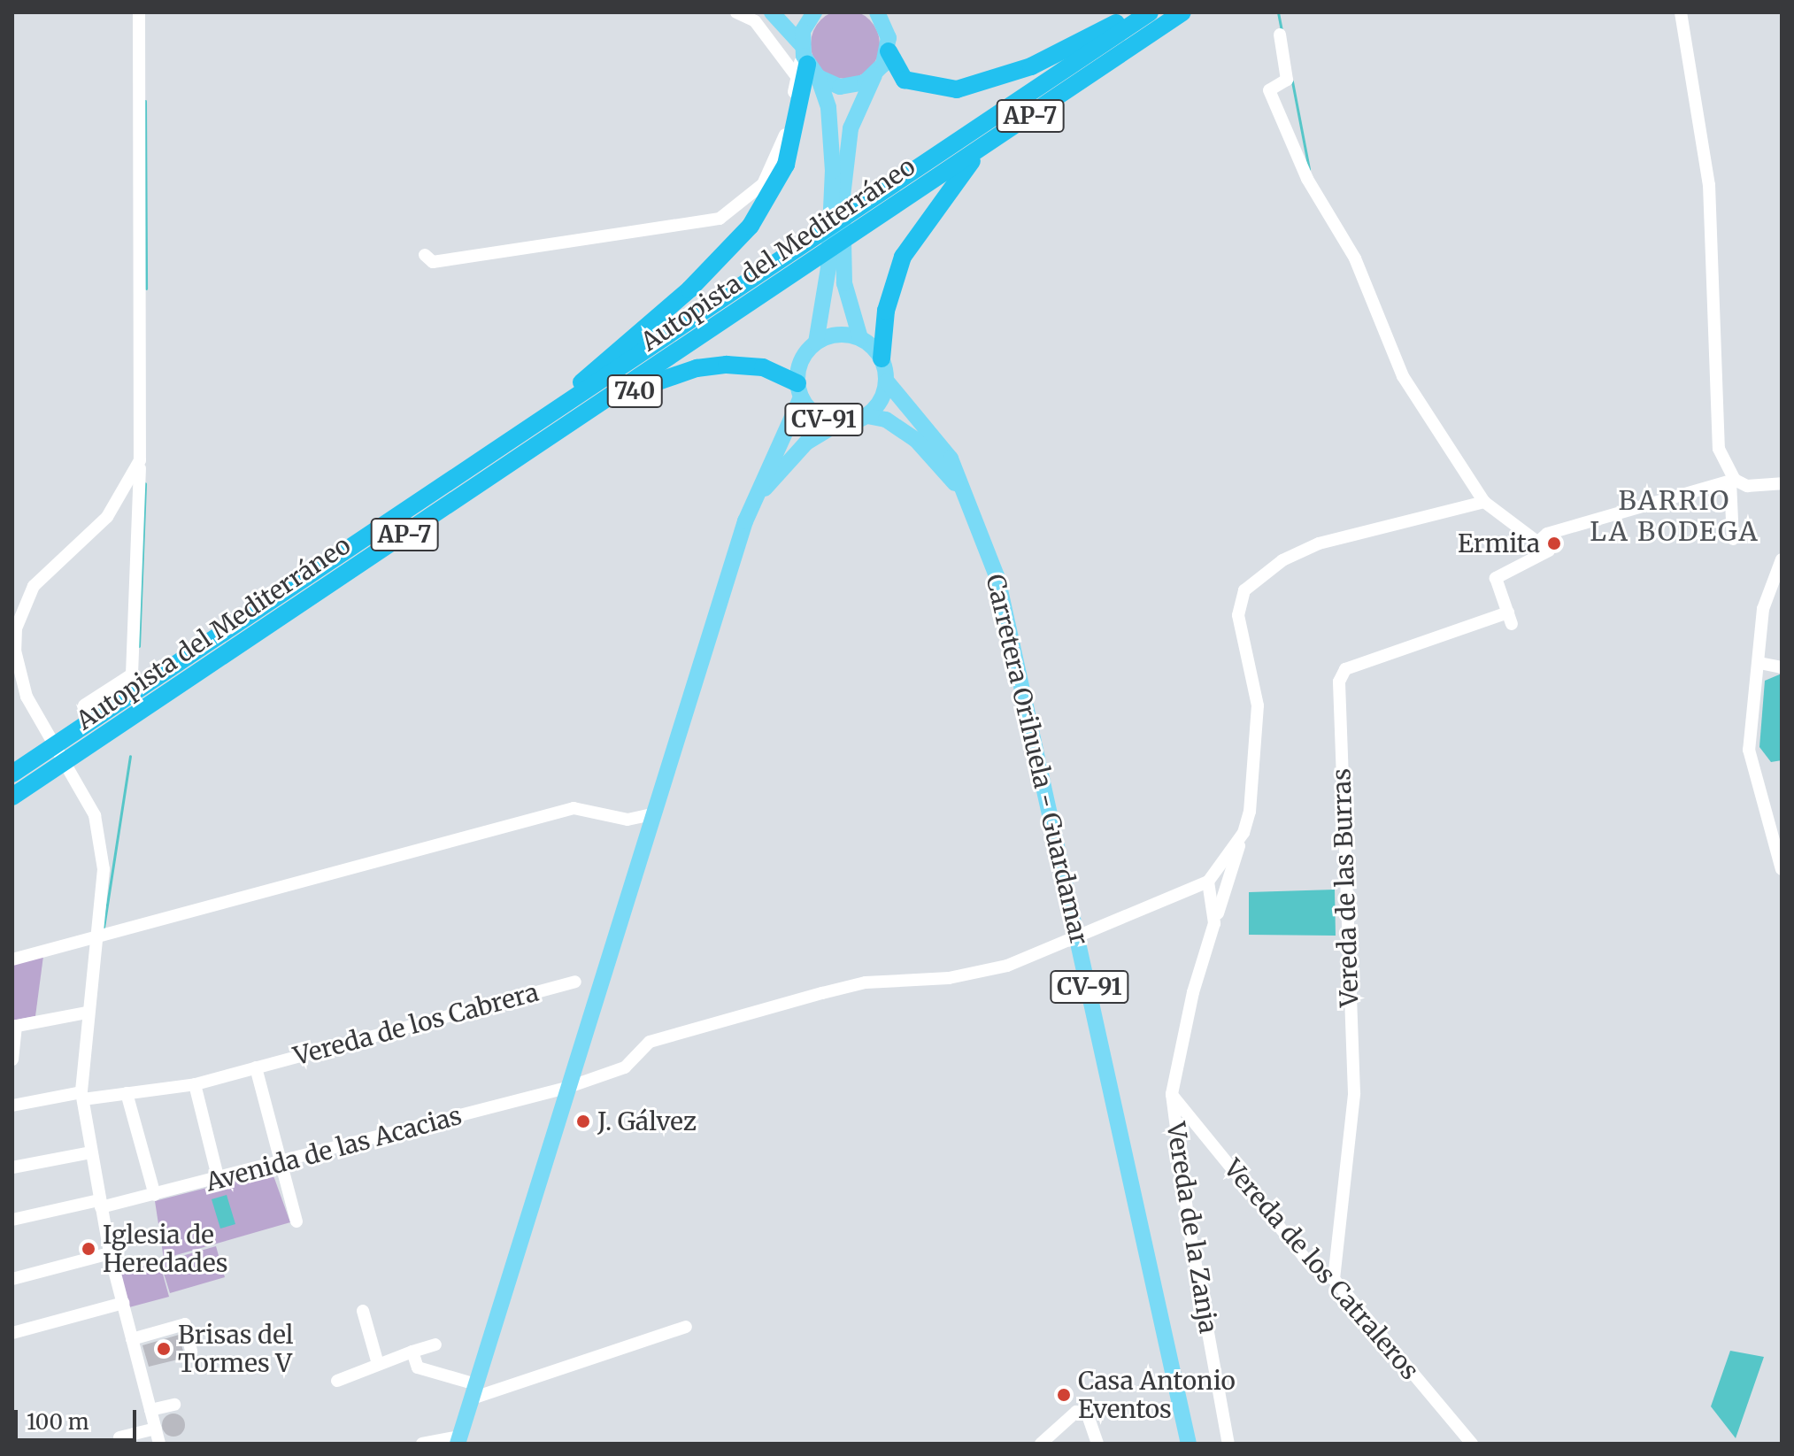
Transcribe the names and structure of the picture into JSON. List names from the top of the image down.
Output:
{
  "streets": {
    "highway": ["AP-7", "Autopista del Mediterráneo", "740"],
    "main road": ["CV-91", "Carretera Orihuela - Guardamar"],
    "street": [
      "Vereda de las Burras",
      "Vereda de los Cabrera",
      "Avenida de las Acacias",
      "Vereda de la Zanja",
      "Vereda de los Catraleros"
    ]
  },
  "crossings": [
    ["Autopista del Mediterráneo", "740"],
    ["740", "CV-91"],
    ["740", "Carretera Orihuela - Guardamar"],
    ["CV-91", "Carretera Orihuela - Guardamar"],
    ["Vereda de las Burras", "Vereda de los Catraleros"],
    ["Vereda de la Zanja", "Vereda de los Catraleros"]
  ],
  "districts": ["BARRIO LA BODEGA"],
  "places": [
    "Ermita",
    "J. Gálvez",
    "Iglesia de Heredades",
    "Brisas del Tormes V",
    "Casa Antonio Eventos"
  ],
  "scale_bar": "100 m"
}
